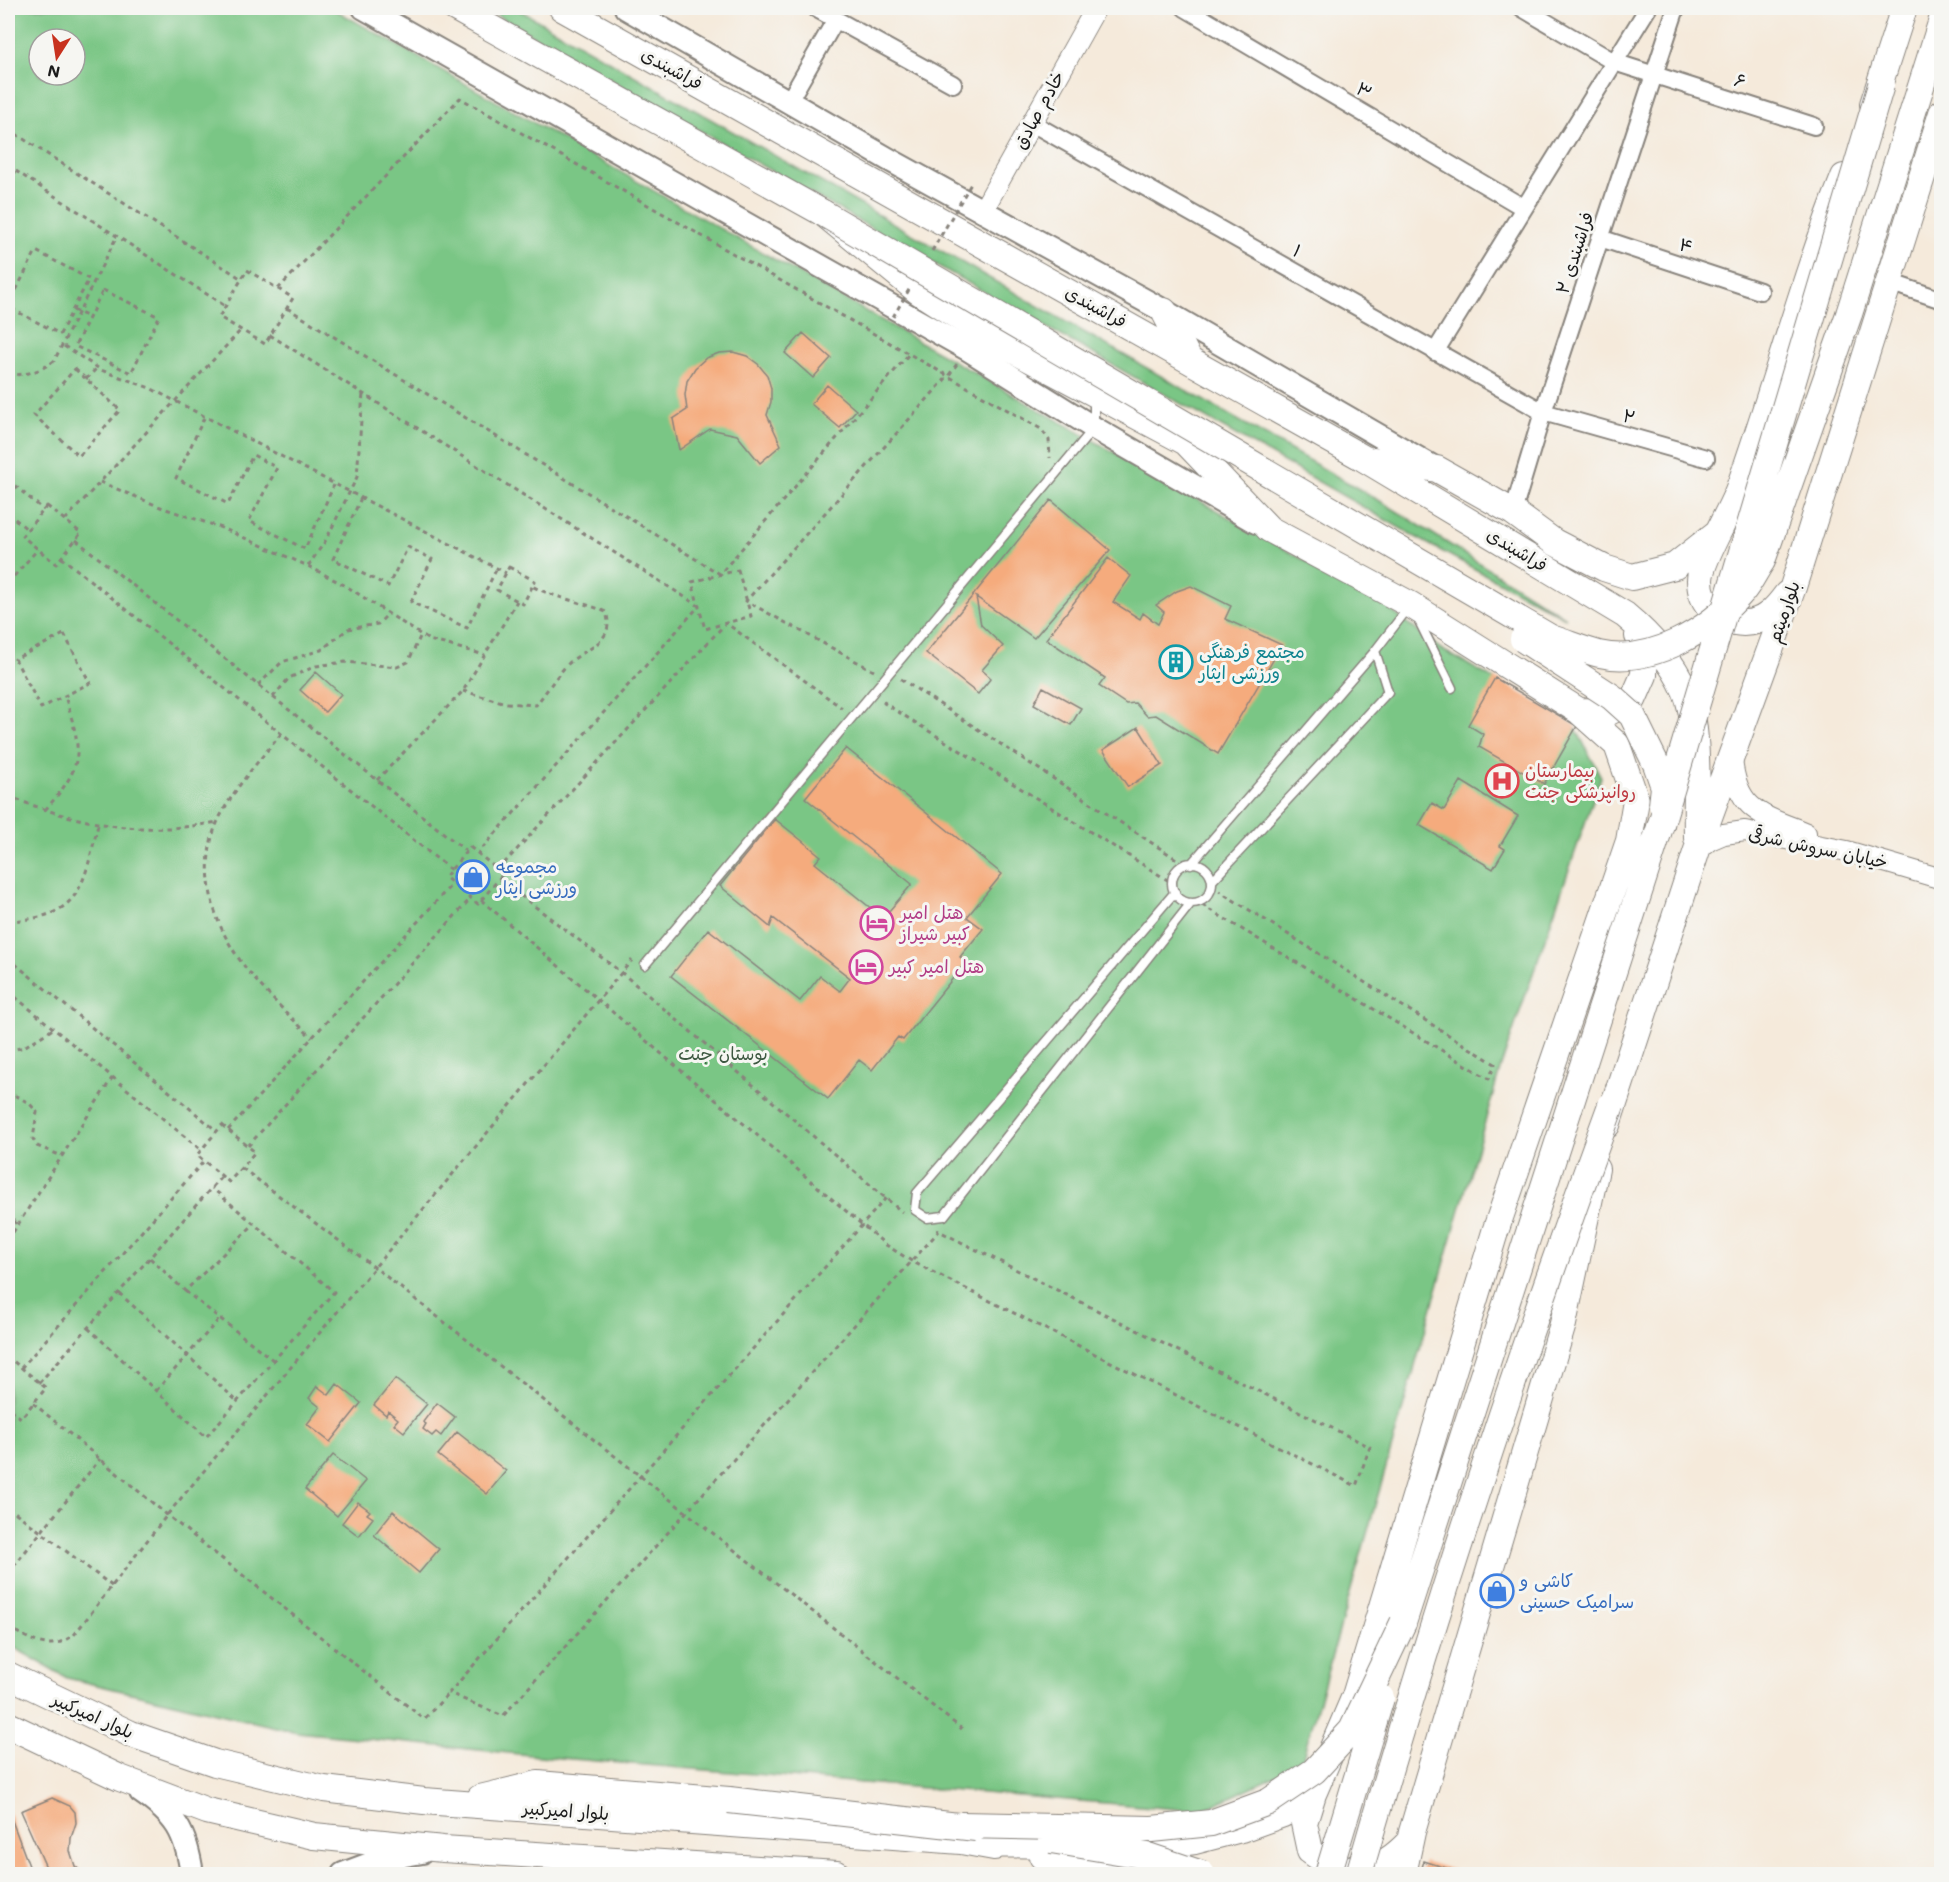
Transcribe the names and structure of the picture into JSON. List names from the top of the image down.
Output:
{
  "streets": {
    "main road": ["فراشبندی", "بلوارمیثم", "بلوار امیرکبیر"],
    "street": [
      "۶",
      "۳",
      "خادم صادق",
      "۴",
      "۱",
      "۲ فراشبندی",
      "۲",
      "خیابان سروش شرقی"
    ]
  },
  "crossings": [
    ["فراشبندی", "خادم صادق"],
    ["فراشبندی", "بلوارمیثم"],
    ["فراشبندی", "خیابان سروش شرقی"],
    ["۶", "۲ فراشبندی"],
    ["خادم صادق", "۱"],
    ["۴", "۲ فراشبندی"],
    ["۱", "۲ فراشبندی"],
    ["۱", "۲"],
    ["۲ فراشبندی", "۲"],
    ["بلوارمیثم", "خیابان سروش شرقی"]
  ],
  "parks": ["بوستان جنت"],
  "places": {
    "building": ["مجتمع فرهنگی ورزشی ایثار"],
    "hospital": ["بیمارستان روانپزشکی جنت"],
    "shop": ["مجموعه ورزشی ایثار", "کاشی و سرامیک حسینی"],
    "hotel": ["هتل امیر کبیر شیراز", "هتل امیر کبیر"]
  },
  "north": "bottom"
}
